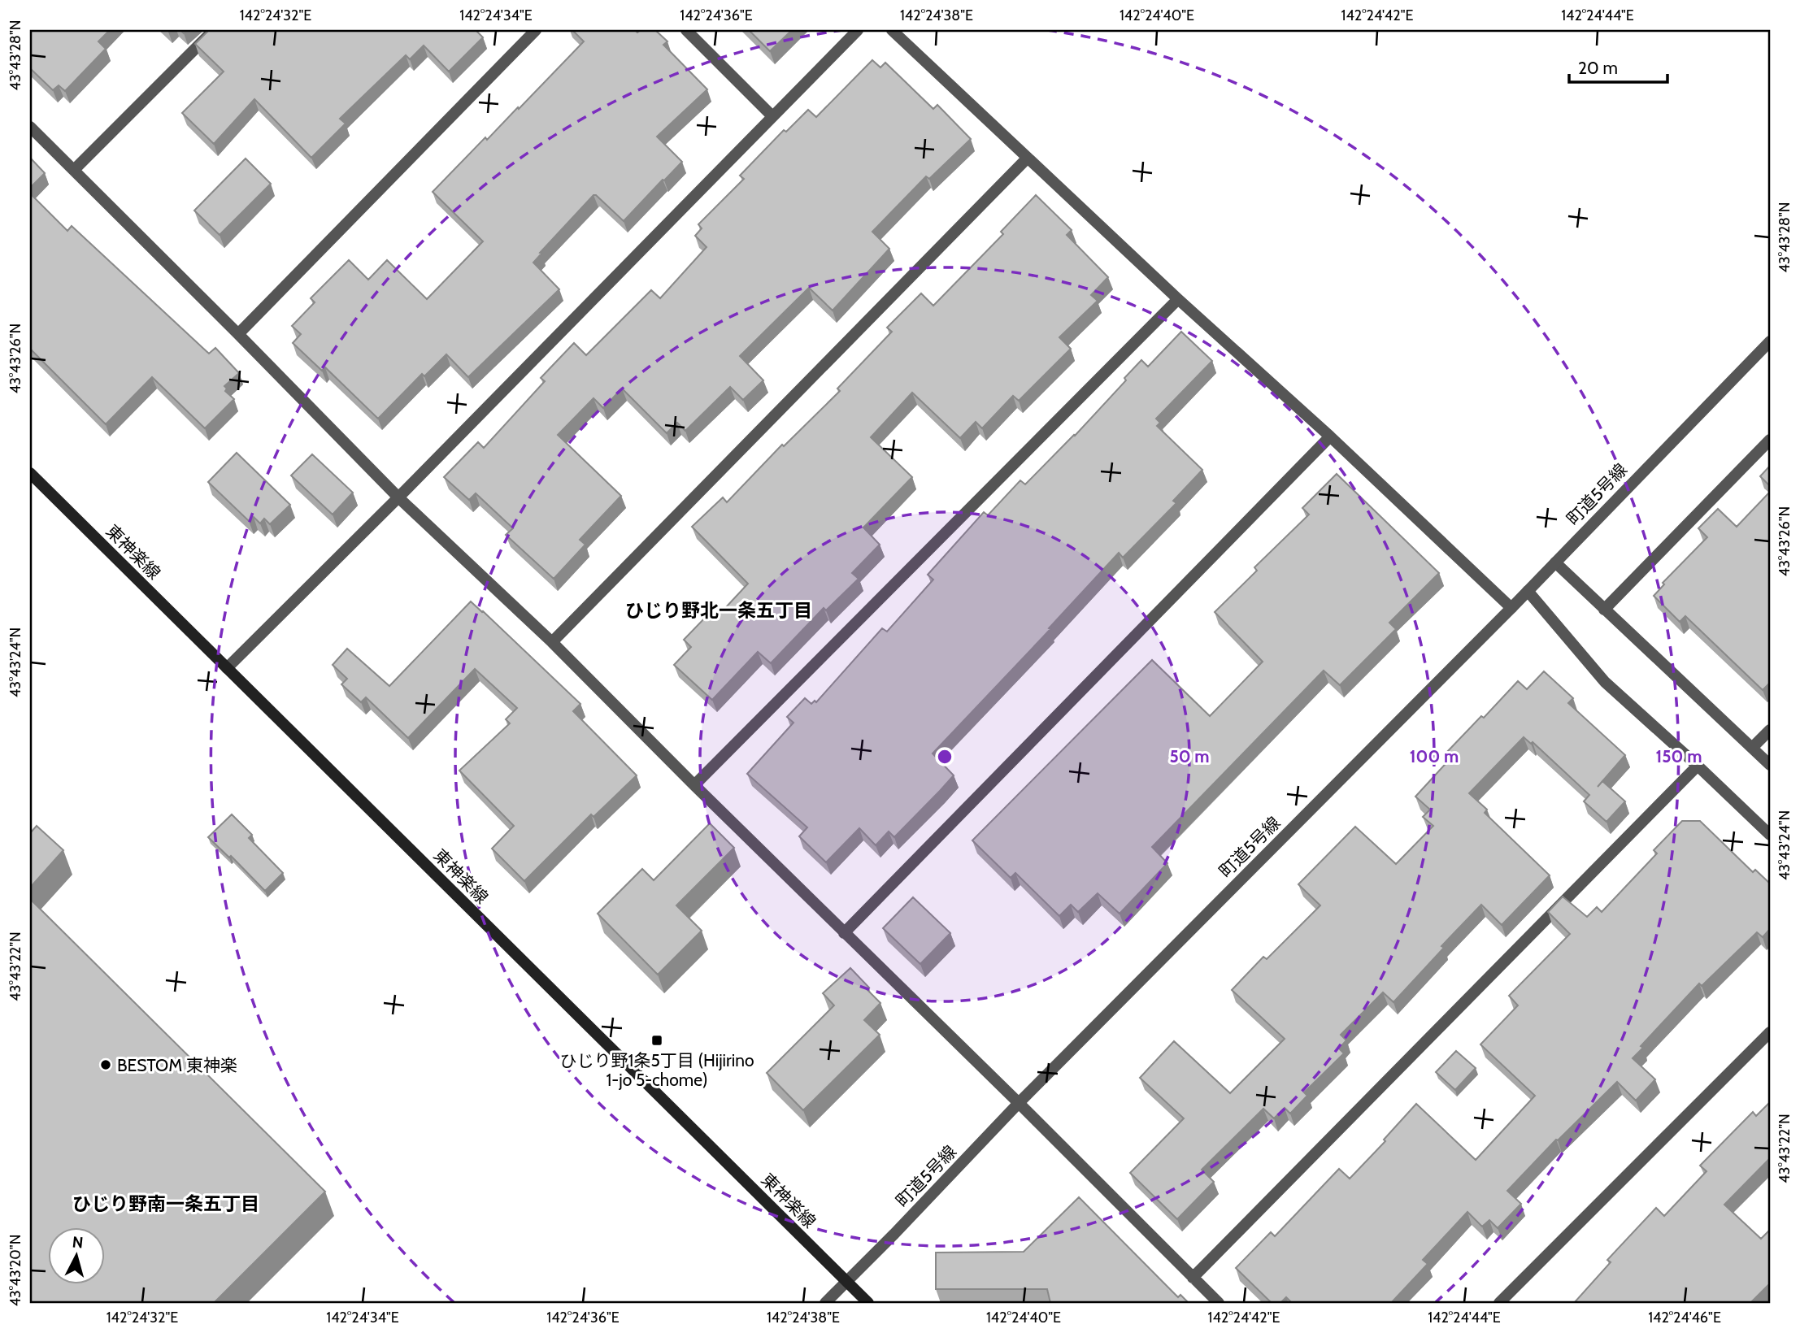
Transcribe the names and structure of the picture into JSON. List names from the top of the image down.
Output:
{
  "streets": {
    "main road": ["東神楽線"],
    "street": ["町道5号線"]
  },
  "crossings": [
    ["町道5号線", "東神楽線"]
  ],
  "districts": ["ひじり野北一条五丁目", "ひじり野南一条五丁目"],
  "places": {
    "transit": ["ひじり野1条5丁目 (Hijirino 1-jo 5-chome)"],
    "other": ["BESTOM 東神楽"]
  },
  "scale_bar": "20 m",
  "north": "top",
  "coordinates": [
    "142°24'32\"E",
    "142°24'34\"E",
    "142°24'36\"E",
    "142°24'38\"E",
    "142°24'40\"E",
    "142°24'42\"E",
    "142°24'44\"E",
    "43°43'28\"N",
    "43°43'26\"N",
    "43°43'24\"N",
    "43°43'22\"N",
    "43°43'20\"N",
    "142°24'46\"E"
  ],
  "rings": ["50 m", "100 m", "150 m"]
}
